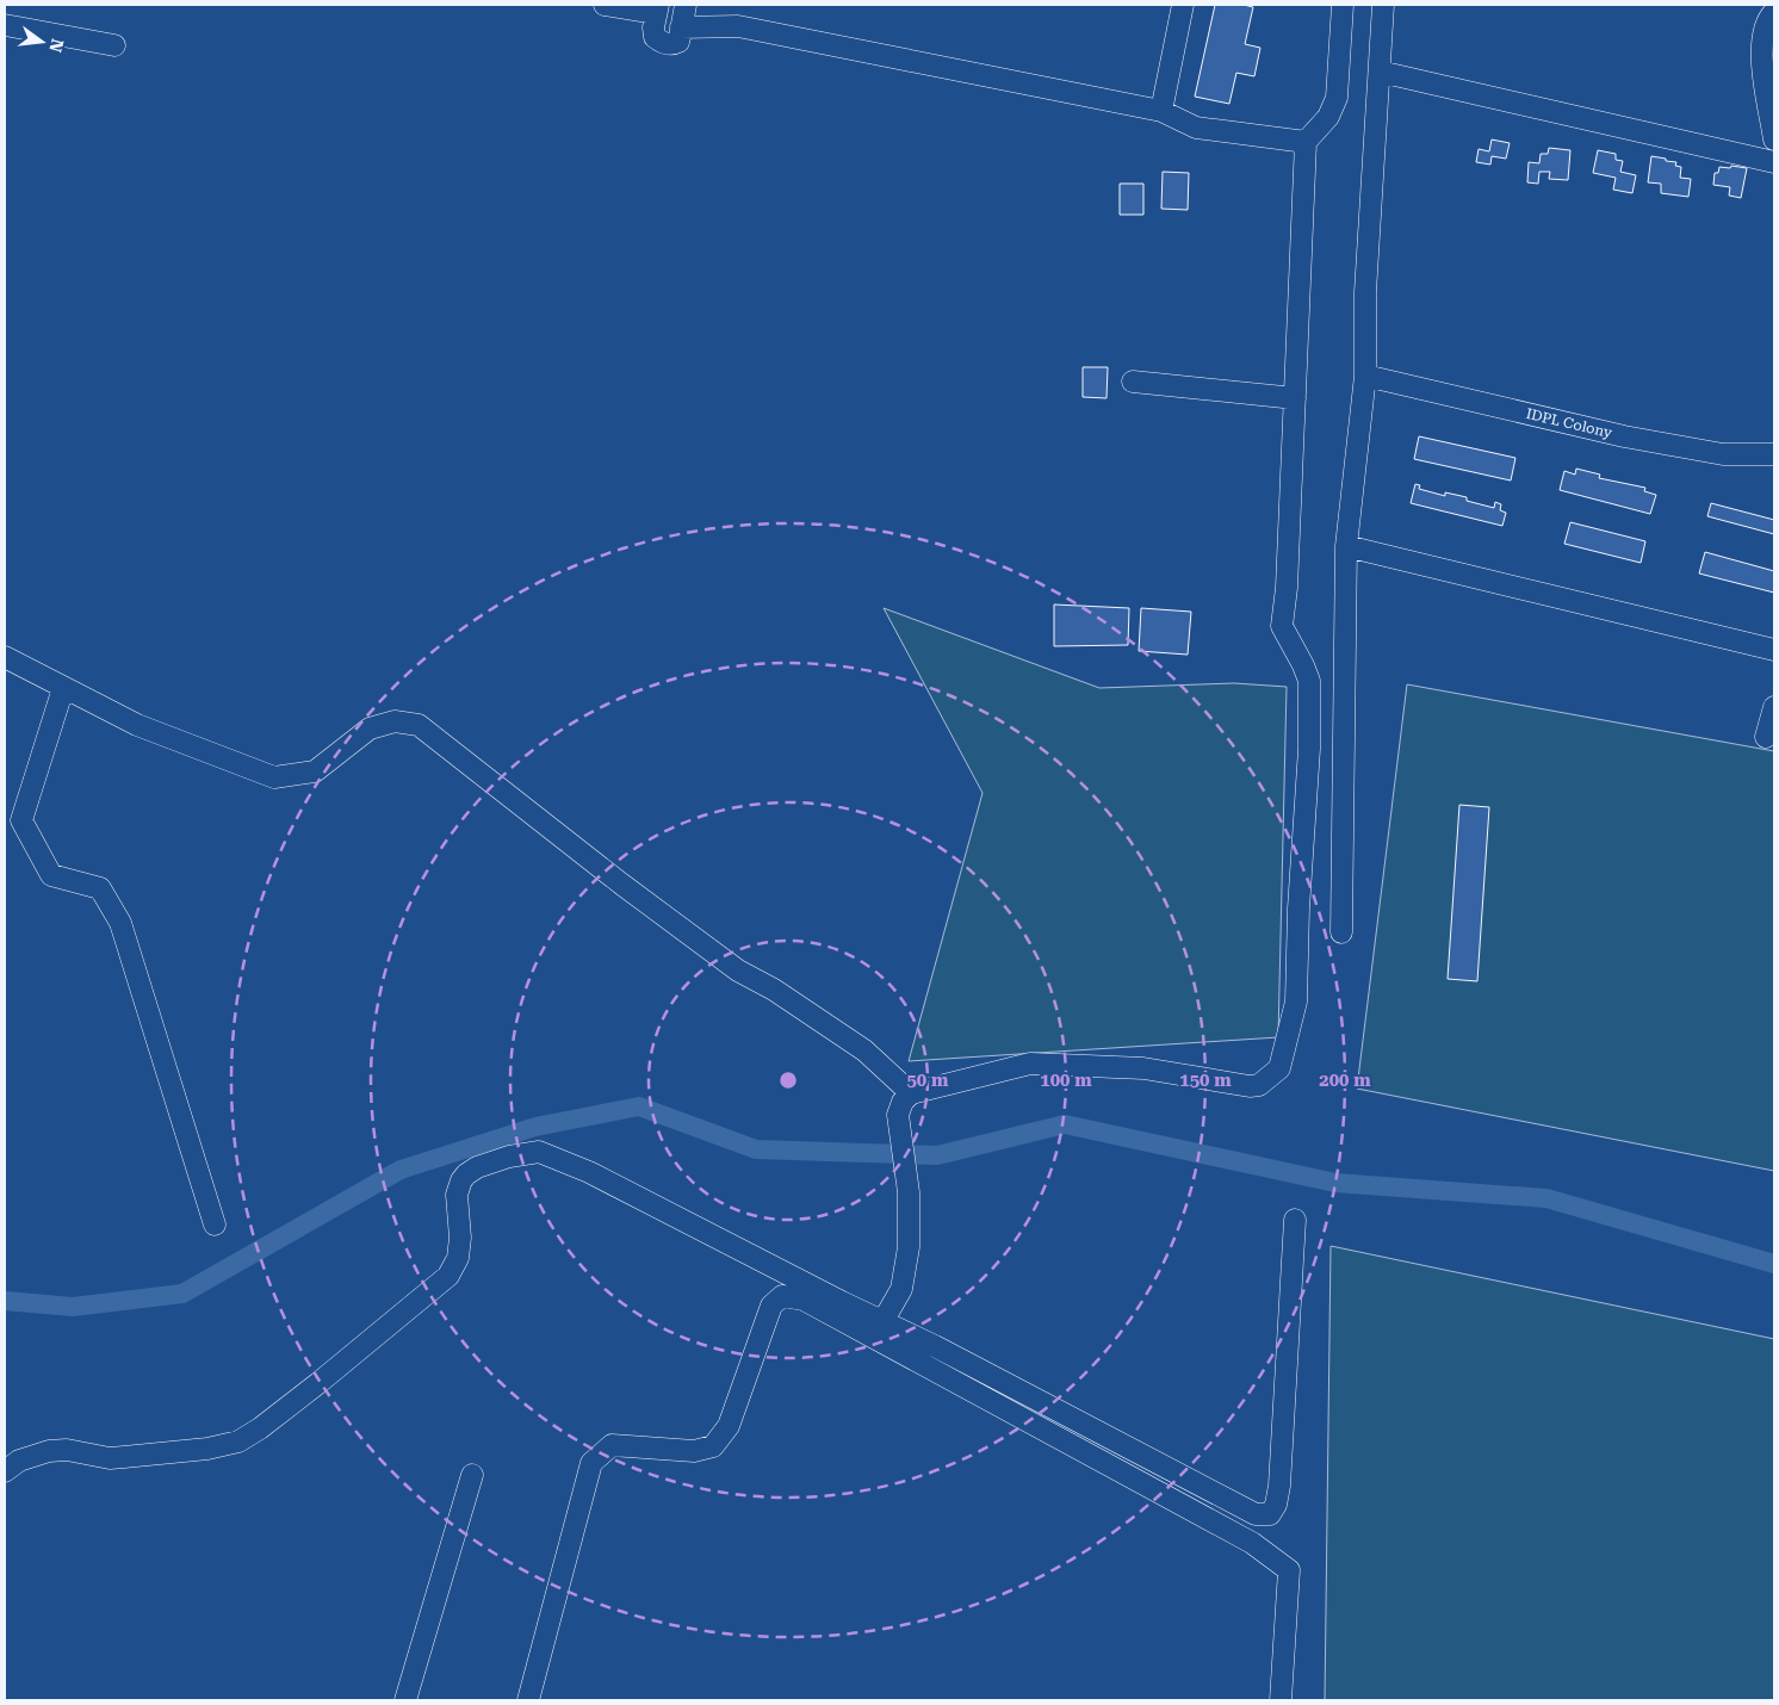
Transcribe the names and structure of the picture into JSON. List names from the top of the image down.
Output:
{
  "streets": {
    "street": ["IDPL Colony"]
  },
  "north": "right",
  "rings": [
    "50 m",
    "100 m",
    "150 m",
    "200 m"
  ]
}
